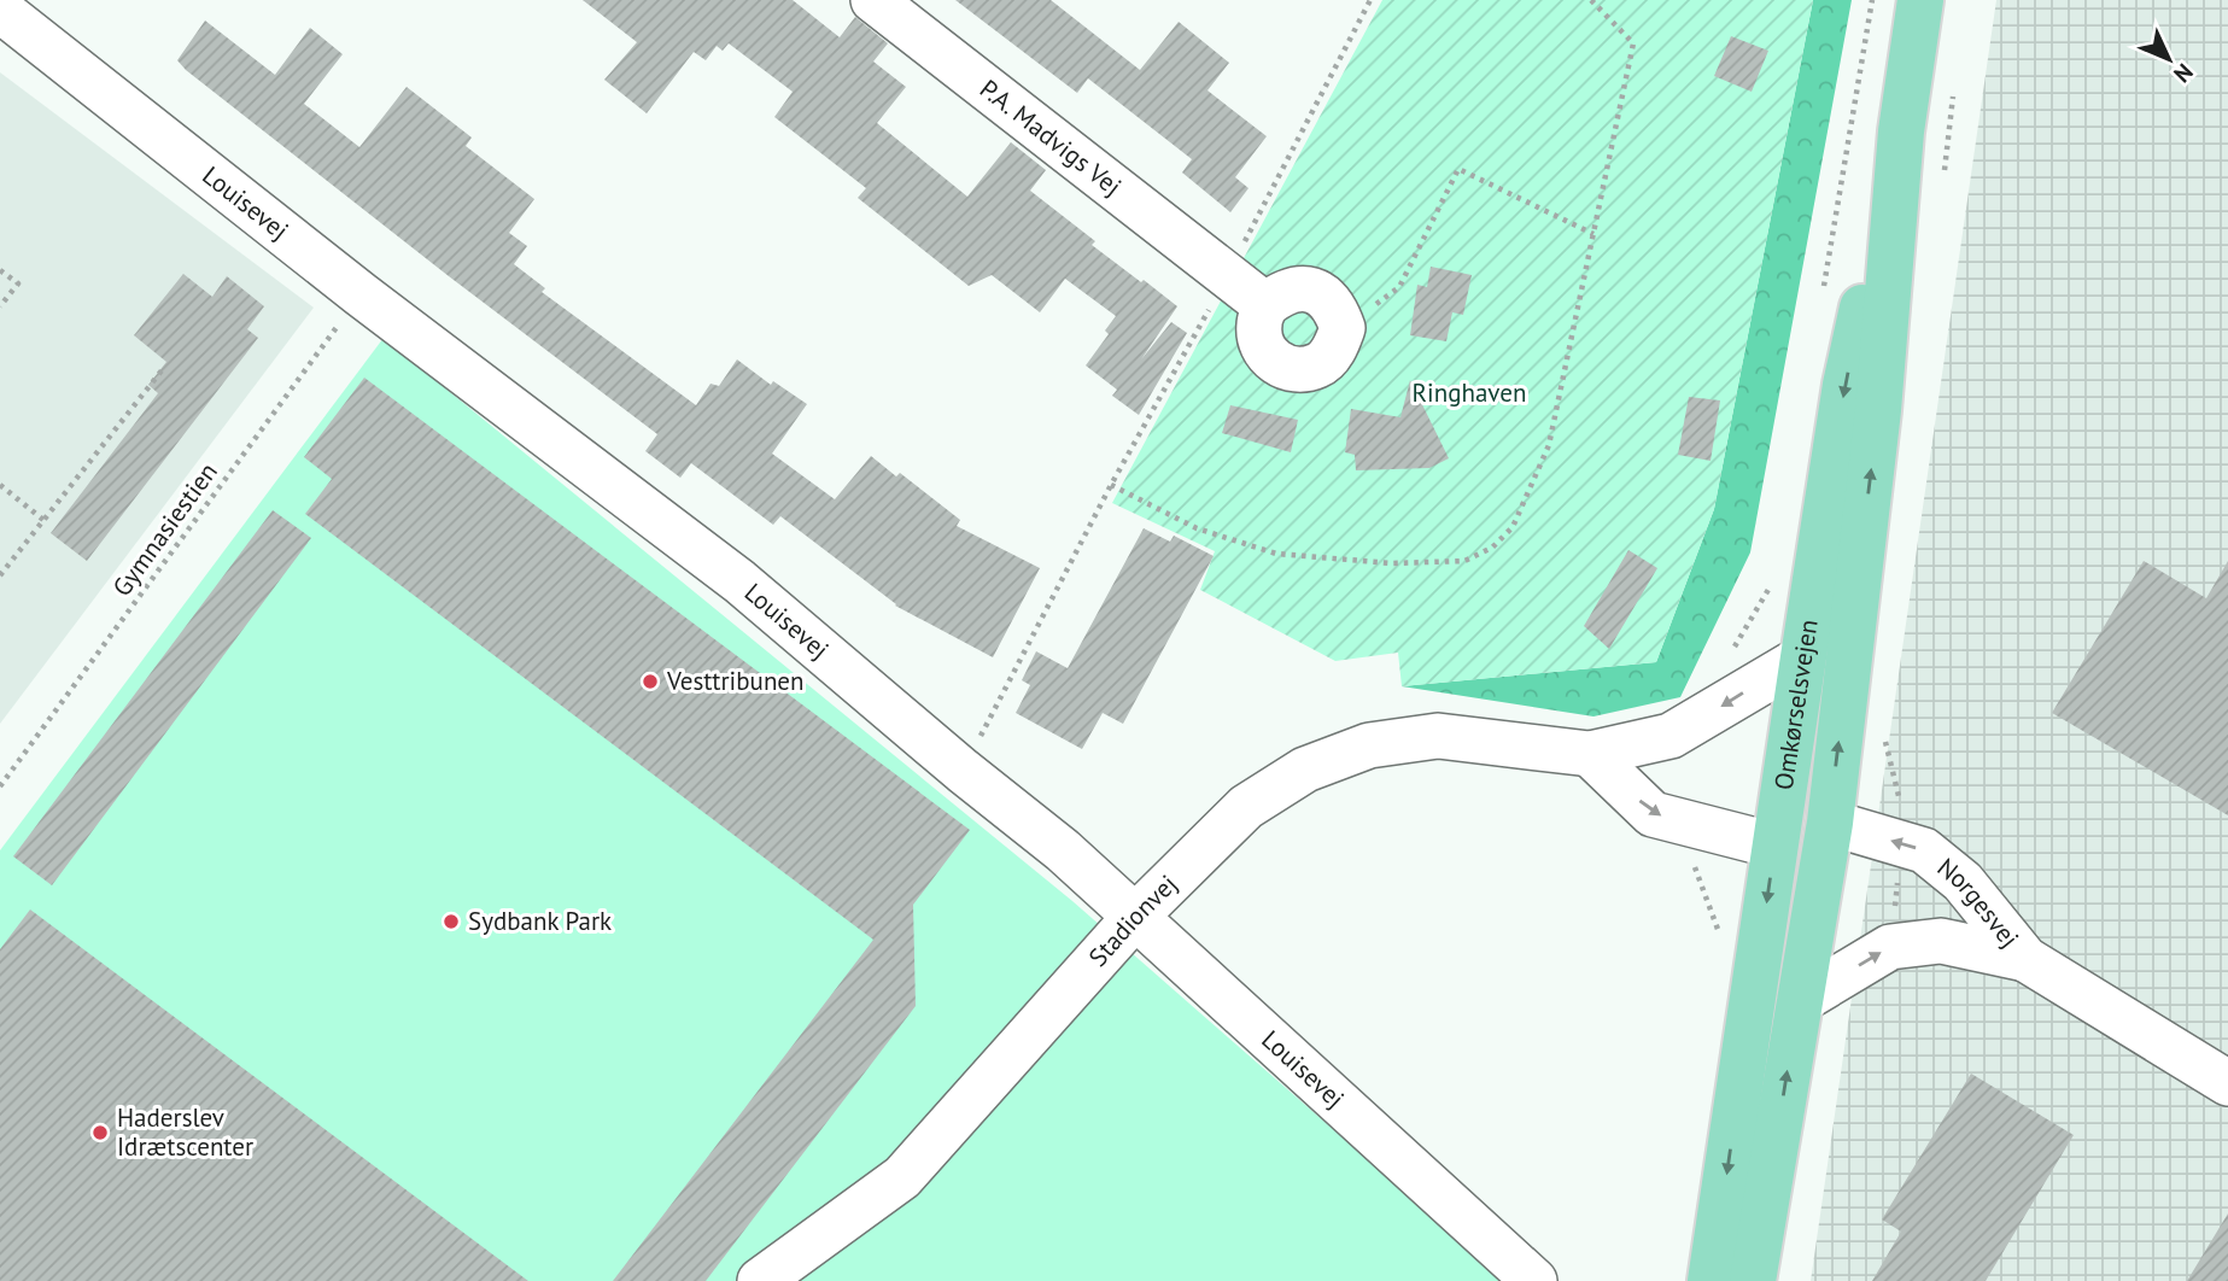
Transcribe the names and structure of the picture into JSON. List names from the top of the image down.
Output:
{
  "streets": {
    "main road": ["Omkørselsvejen"],
    "street": [
      "P.A. Madvigs Vej",
      "Louisevej",
      "Norgesvej",
      "Stadionvej"
    ],
    "path": ["Gymnasiestien"]
  },
  "crossings": [
    ["Louisevej", "Gymnasiestien"],
    ["Louisevej", "Stadionvej"],
    ["Omkørselsvejen", "Norgesvej"],
    ["Omkørselsvejen", "Stadionvej"]
  ],
  "parks": ["Ringhaven"],
  "places": ["Vesttribunen", "Sydbank Park", "Haderslev Idrætscenter"],
  "north": "bottom right"
}
